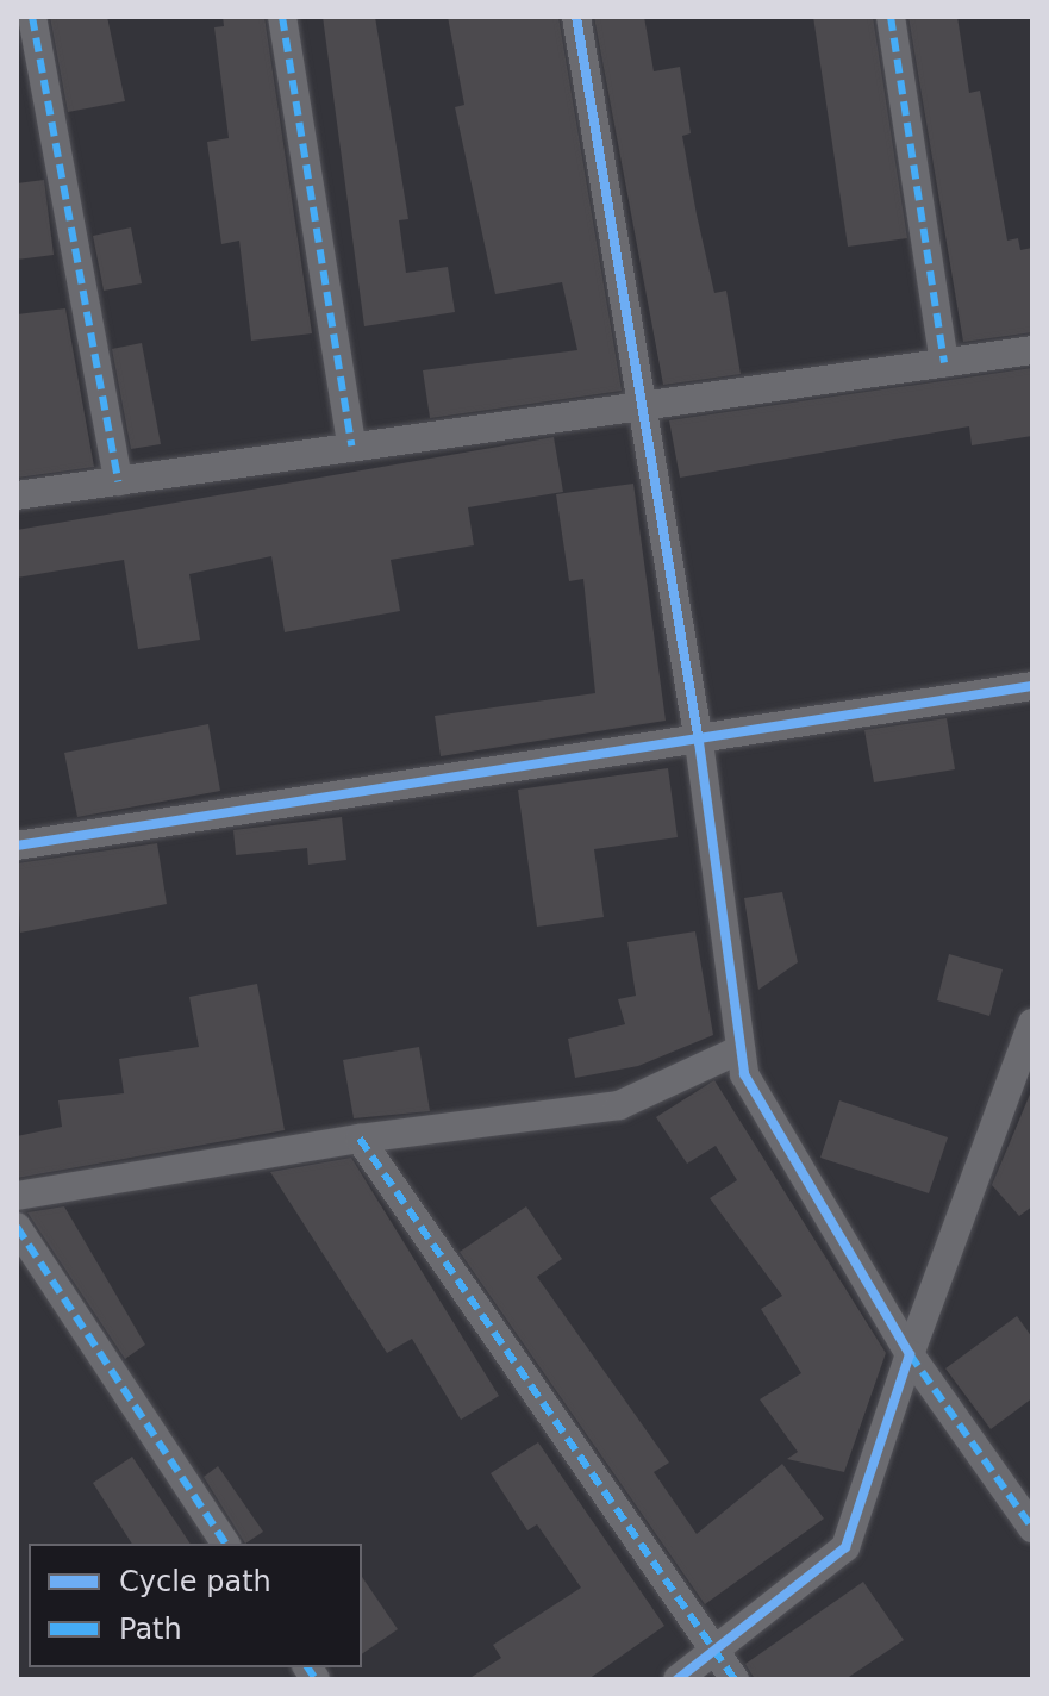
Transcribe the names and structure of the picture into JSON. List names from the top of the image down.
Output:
{
  "legend": ["Cycle path", "Path"]
}
